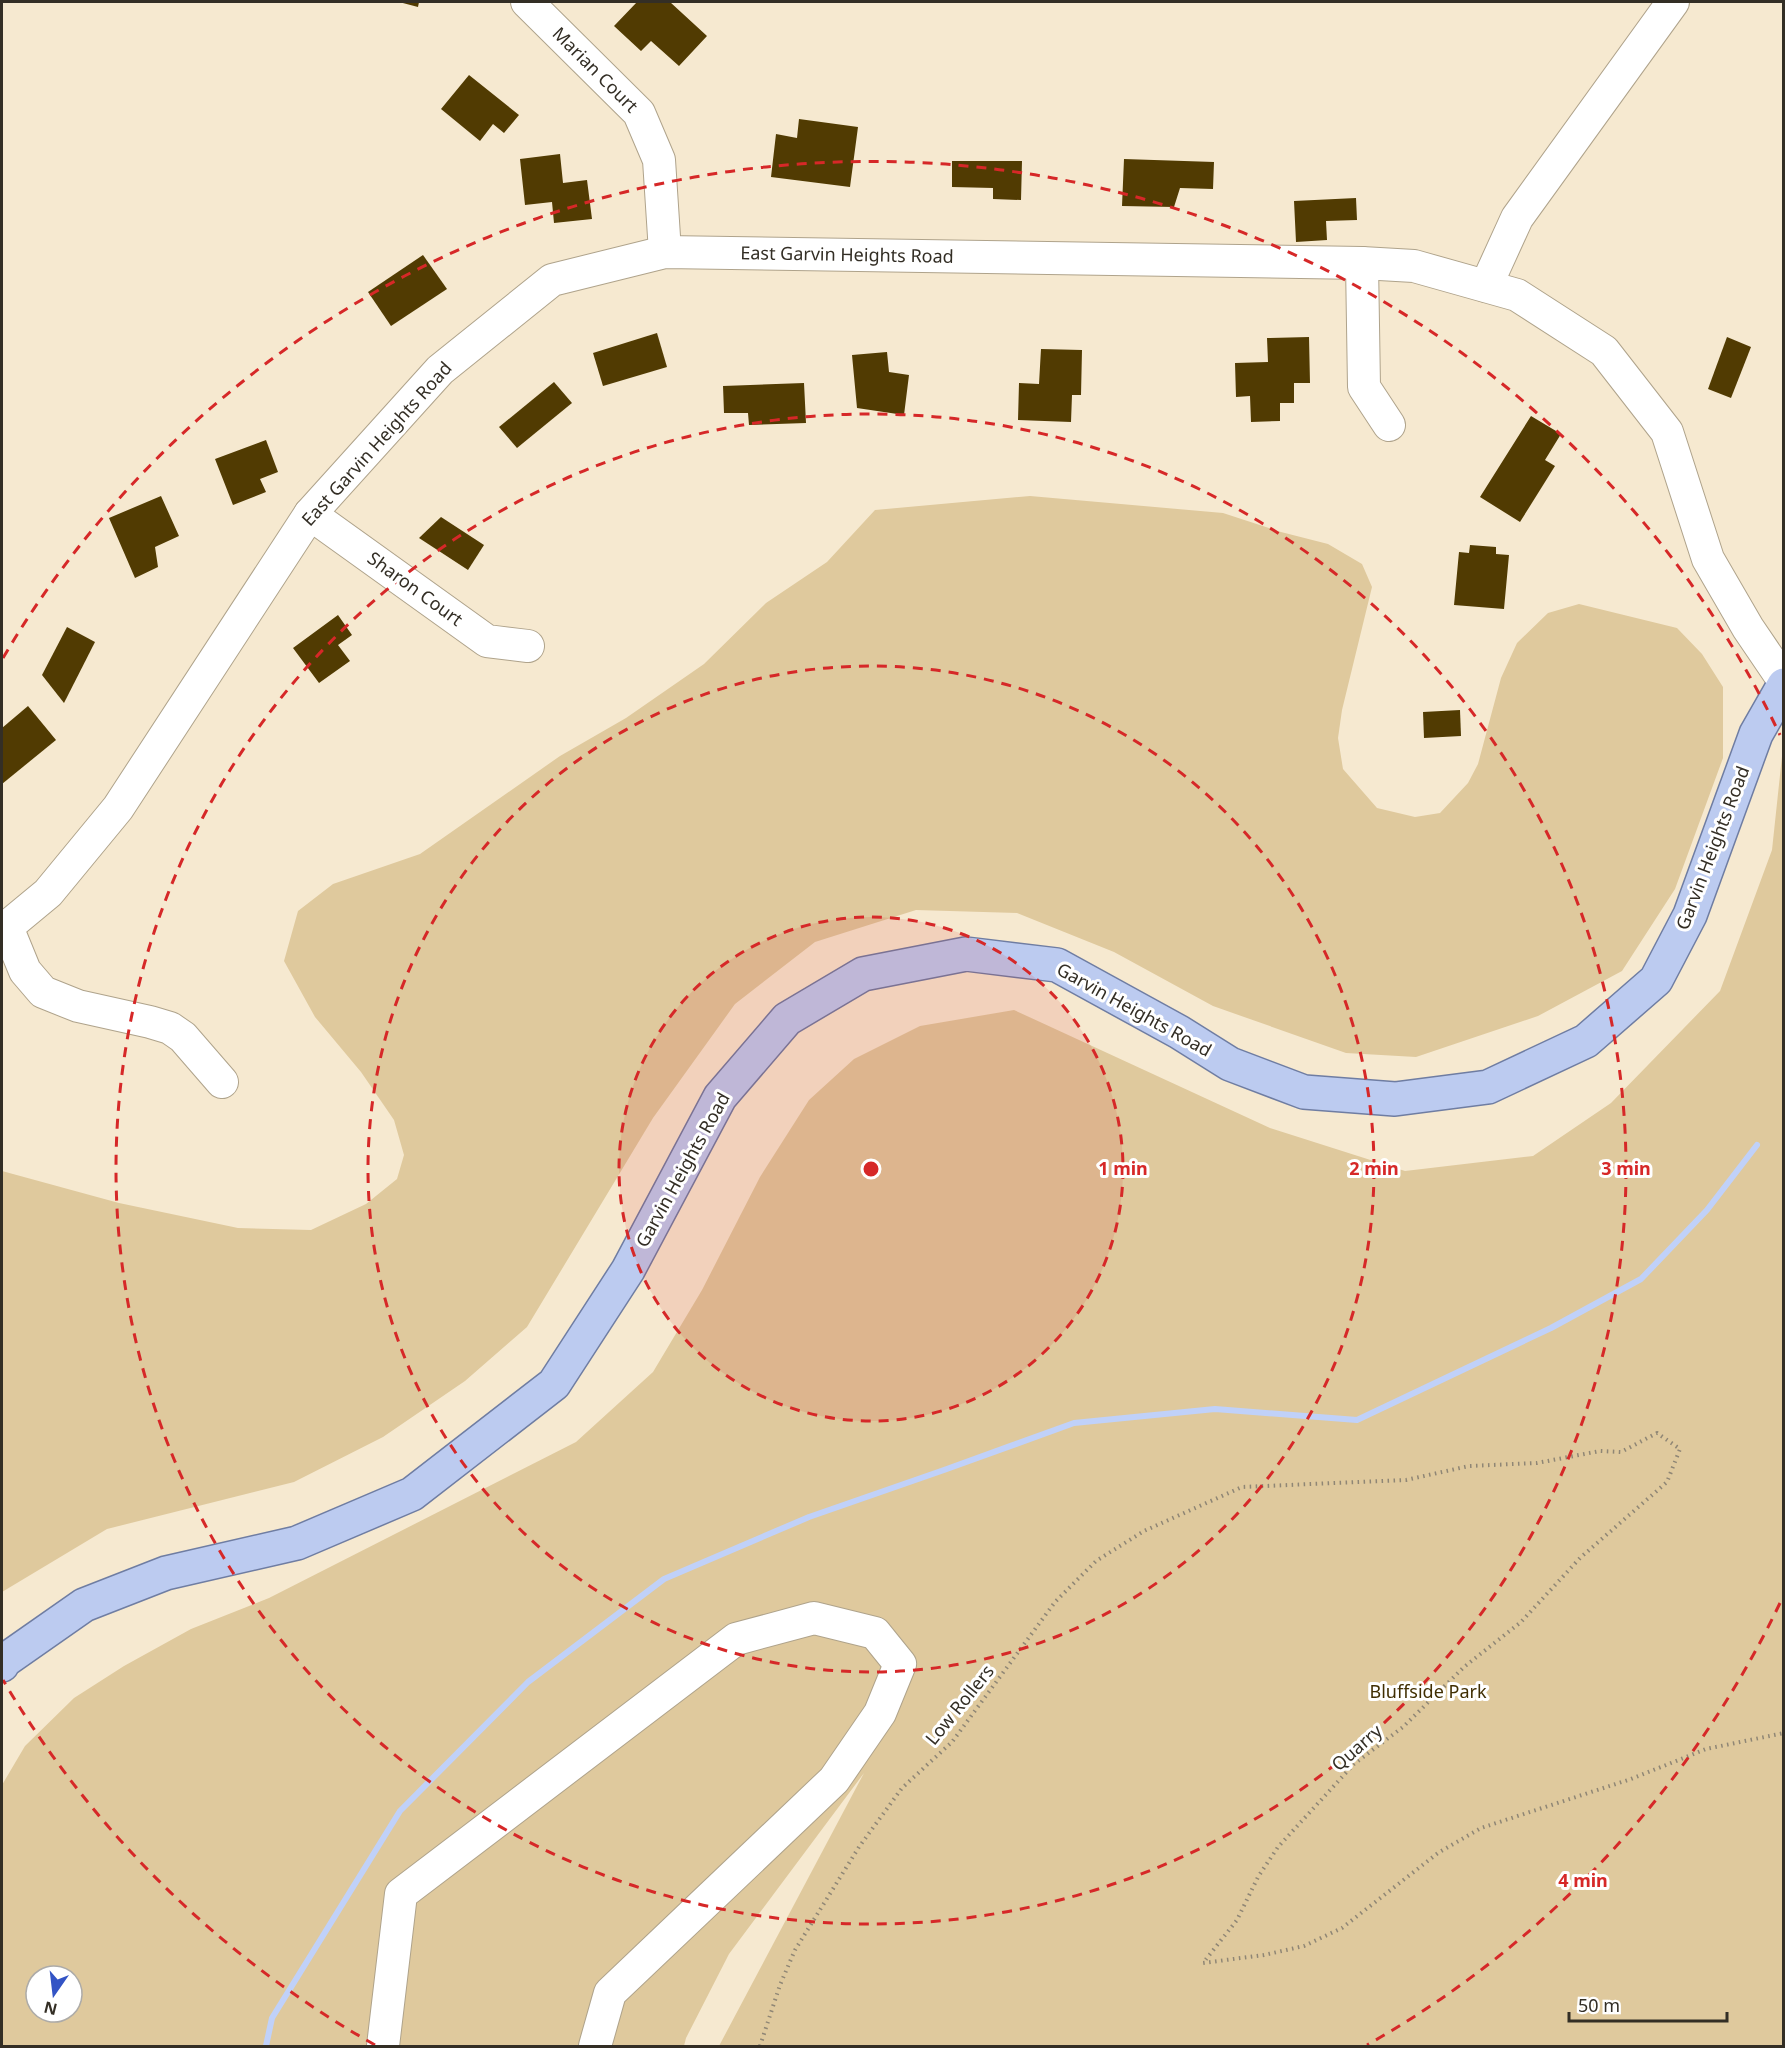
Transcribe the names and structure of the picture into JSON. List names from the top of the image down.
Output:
{
  "streets": {
    "main road": ["Garvin Heights Road"],
    "street": ["Marian Court", "East Garvin Heights Road", "Sharon Court"],
    "path": ["Low Rollers", "Quarry"]
  },
  "crossings": [
    ["Marian Court", "East Garvin Heights Road"],
    ["East Garvin Heights Road", "Sharon Court"],
    ["East Garvin Heights Road", "Garvin Heights Road"],
    ["Low Rollers", "Quarry"]
  ],
  "parks": ["Bluffside Park"],
  "scale_bar": "50 m",
  "north": "bottom",
  "rings": [
    "1 min",
    "2 min",
    "3 min",
    "4 min"
  ]
}
